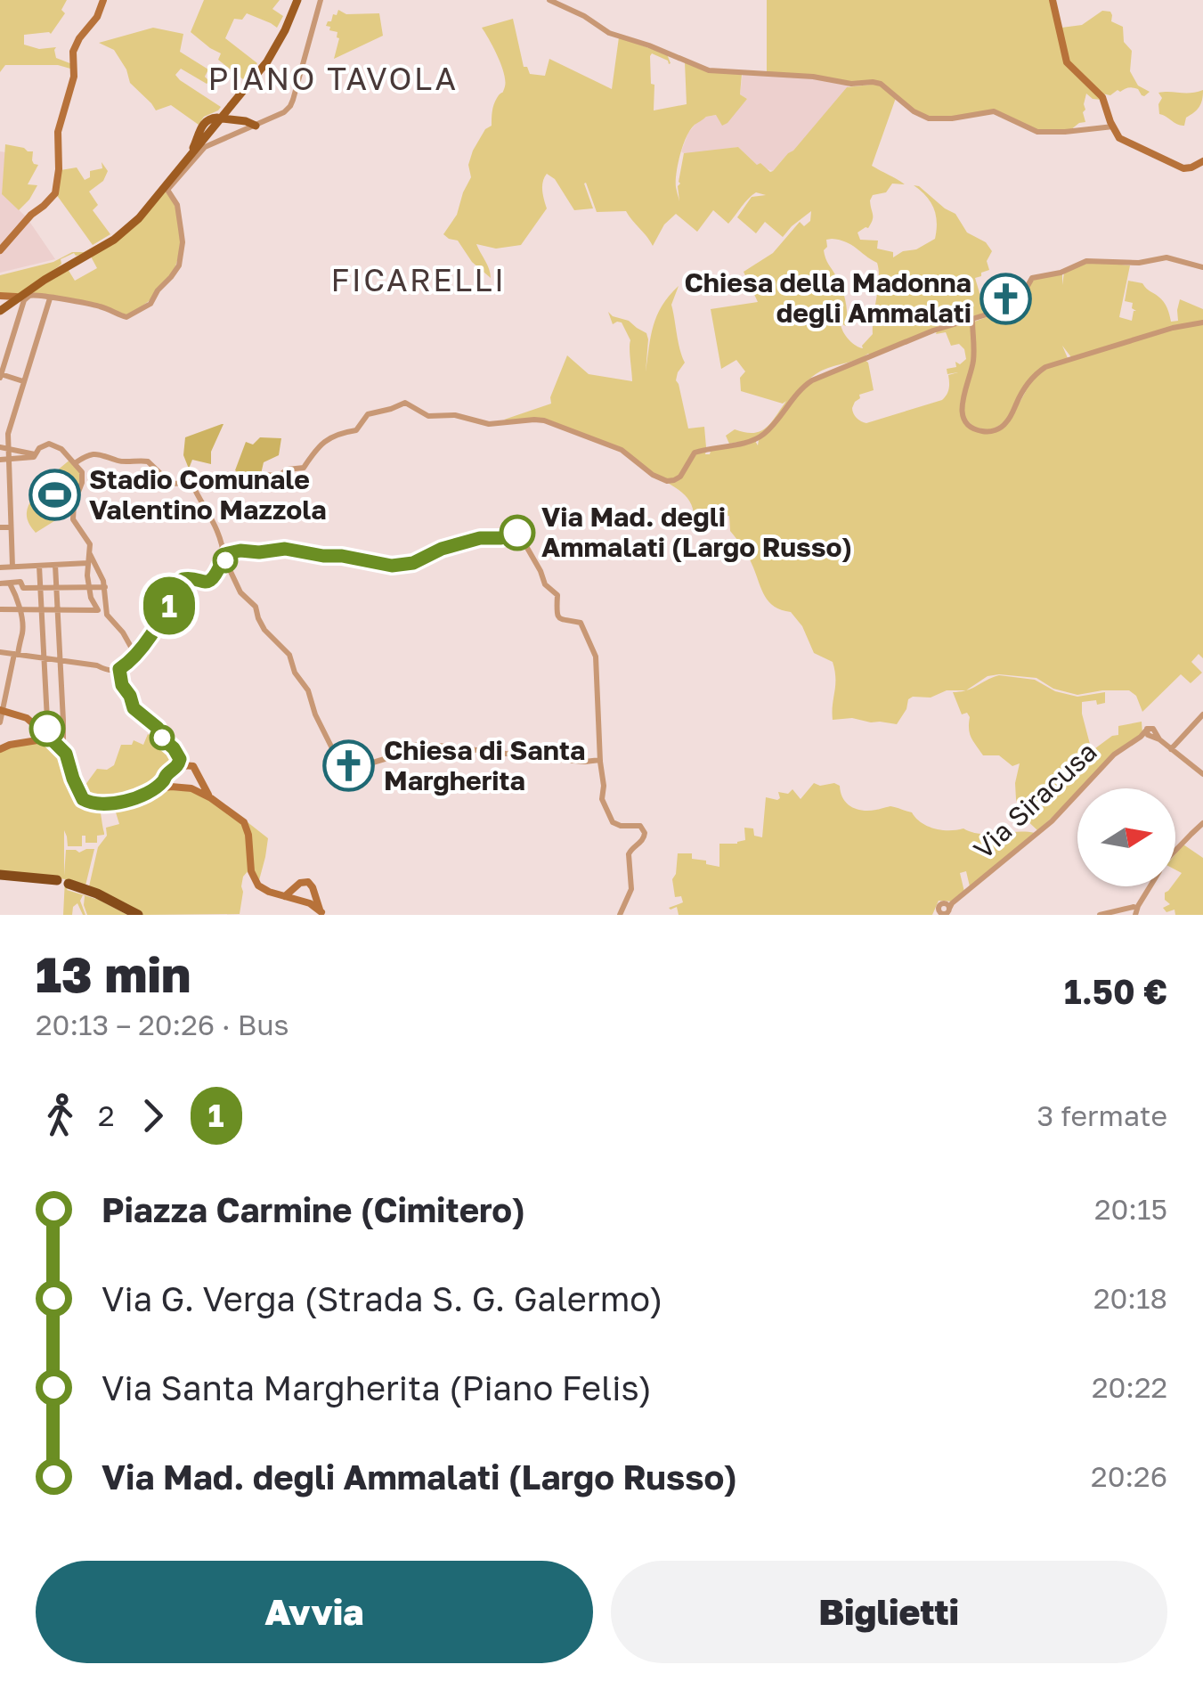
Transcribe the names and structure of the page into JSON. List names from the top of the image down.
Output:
{
  "streets": {
    "street": ["Via Siracusa"]
  },
  "districts": ["PIANO TAVOLA", "FICARELLI"],
  "places": {
    "church": ["Chiesa della Madonna degli Ammalati", "Chiesa di Santa Margherita"],
    "sports": ["Stadio Comunale Valentino Mazzola"],
    "other": ["Via Mad. degli Ammalati (Largo Russo)"]
  },
  "lines": ["bus line 1"],
  "north": "right",
  "page": {
    "on_map": "1",
    "heading": ["13 min", "20:13 – 20:26 · Bus", "1.50 €"],
    "legs": ["2", "1", "3 fermate"],
    "list": [
      {
        "name": "Piazza Carmine (Cimitero)",
        "value": "20:15"
      },
      {
        "name": "Via G. Verga (Strada S. G. Galermo)",
        "value": "20:18"
      },
      {
        "name": "Via Santa Margherita (Piano Felis)",
        "value": "20:22"
      },
      {
        "name": "Via Mad. degli Ammalati (Largo Russo)",
        "value": "20:26"
      }
    ],
    "buttons": ["Avvia", "Biglietti"]
  }
}
